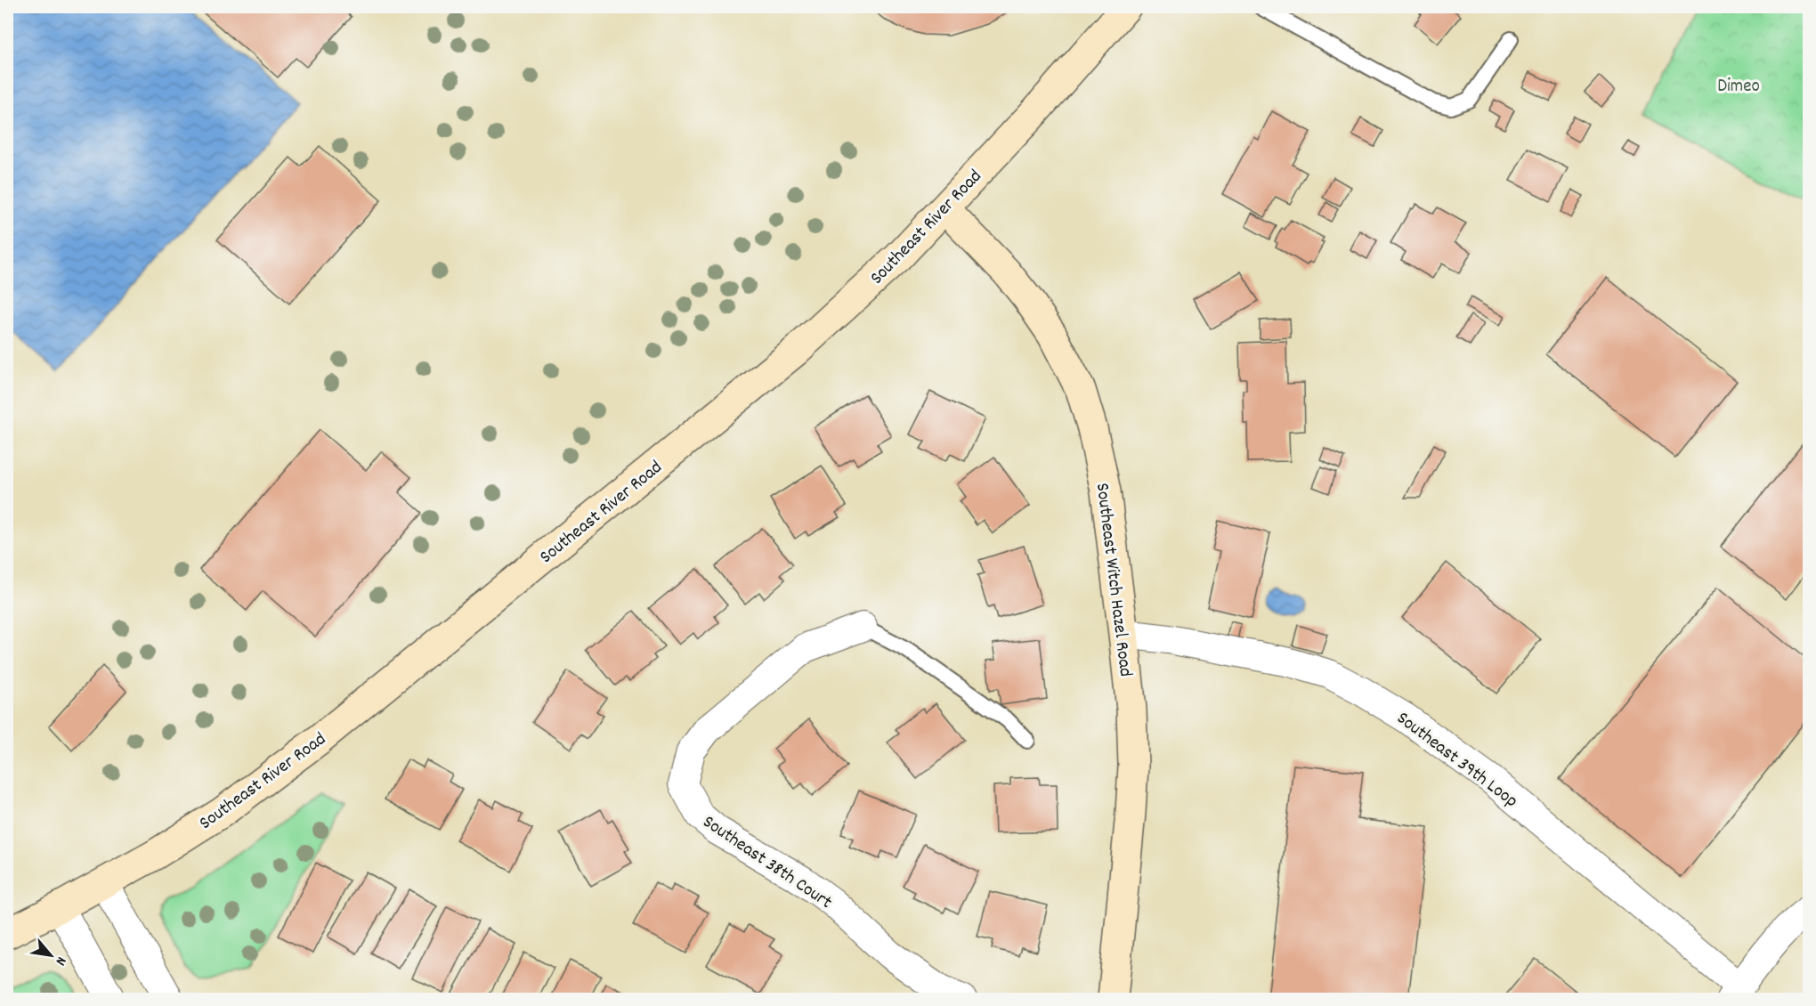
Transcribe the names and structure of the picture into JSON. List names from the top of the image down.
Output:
{
  "streets": {
    "main road": ["Southeast River Road", "Southeast Witch Hazel Road"],
    "street": ["Southeast 39th Loop", "Southeast 38th Court"]
  },
  "crossings": [
    ["Southeast River Road", "Southeast Witch Hazel Road"],
    ["Southeast Witch Hazel Road", "Southeast 39th Loop"]
  ],
  "parks": ["Dimeo"],
  "north": "bottom right"
}
